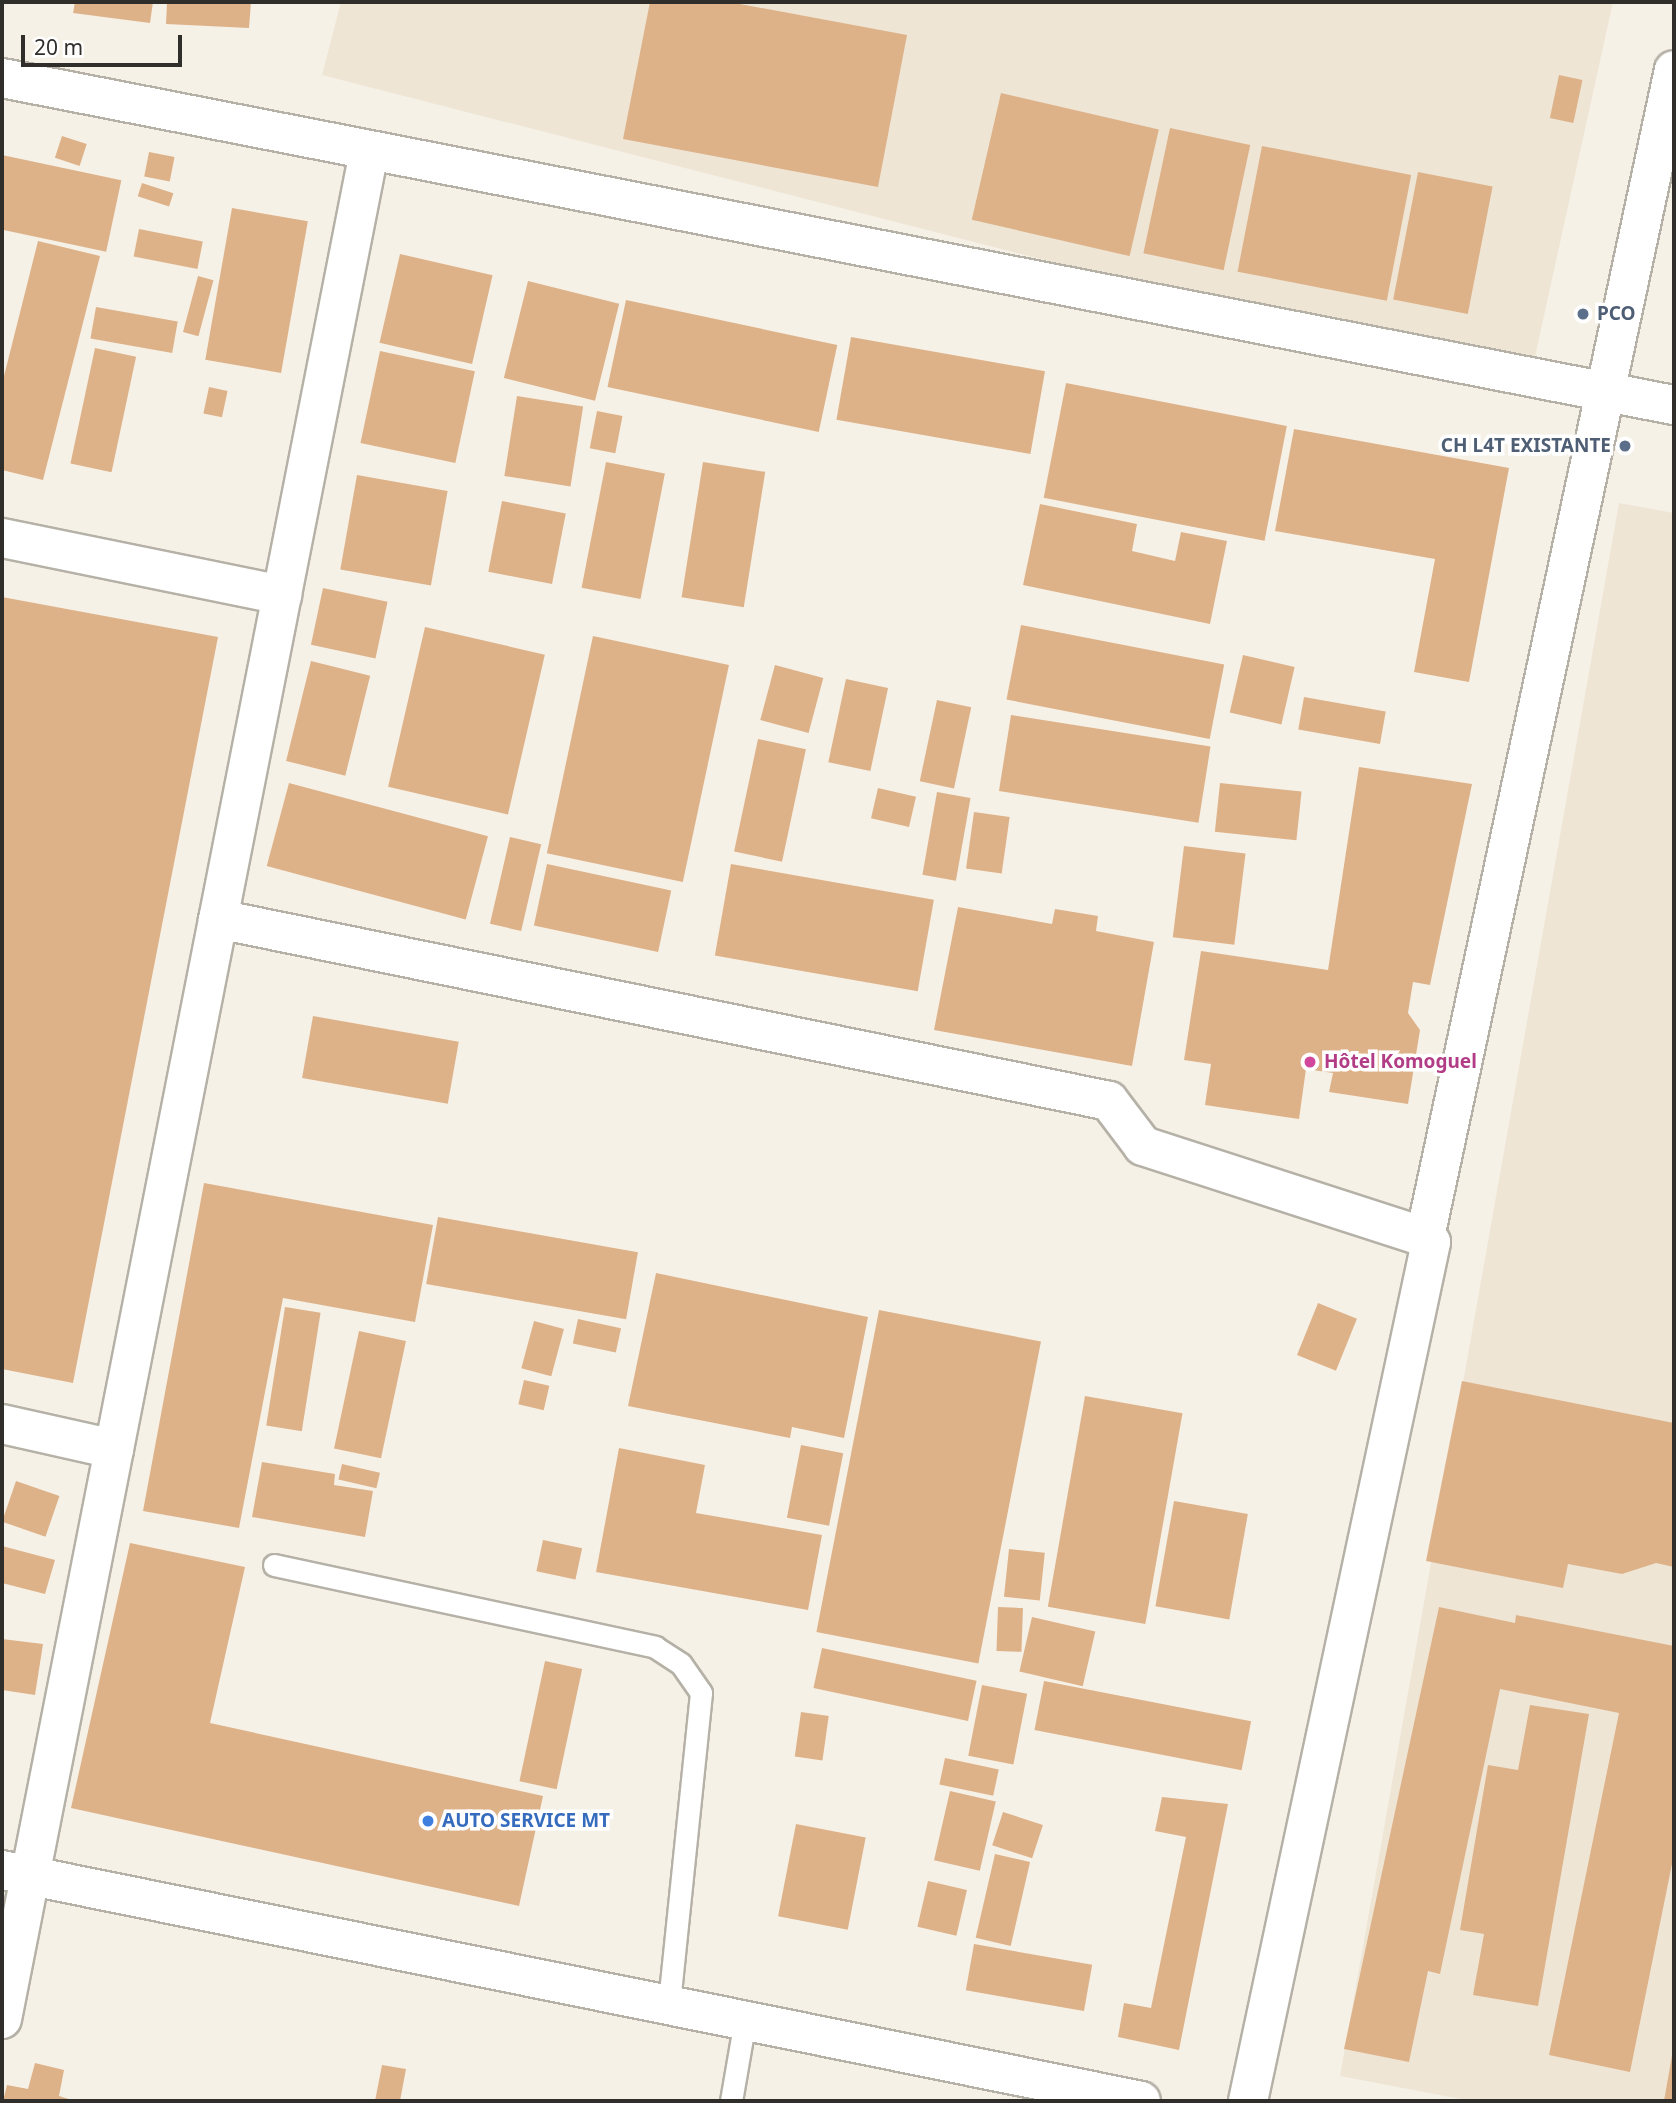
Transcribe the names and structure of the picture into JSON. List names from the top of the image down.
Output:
{
  "places": [
    "PCO",
    "CH L4T EXISTANTE",
    "Hôtel Komoguel",
    "AUTO SERVICE MT"
  ],
  "scale_bar": "20 m"
}
